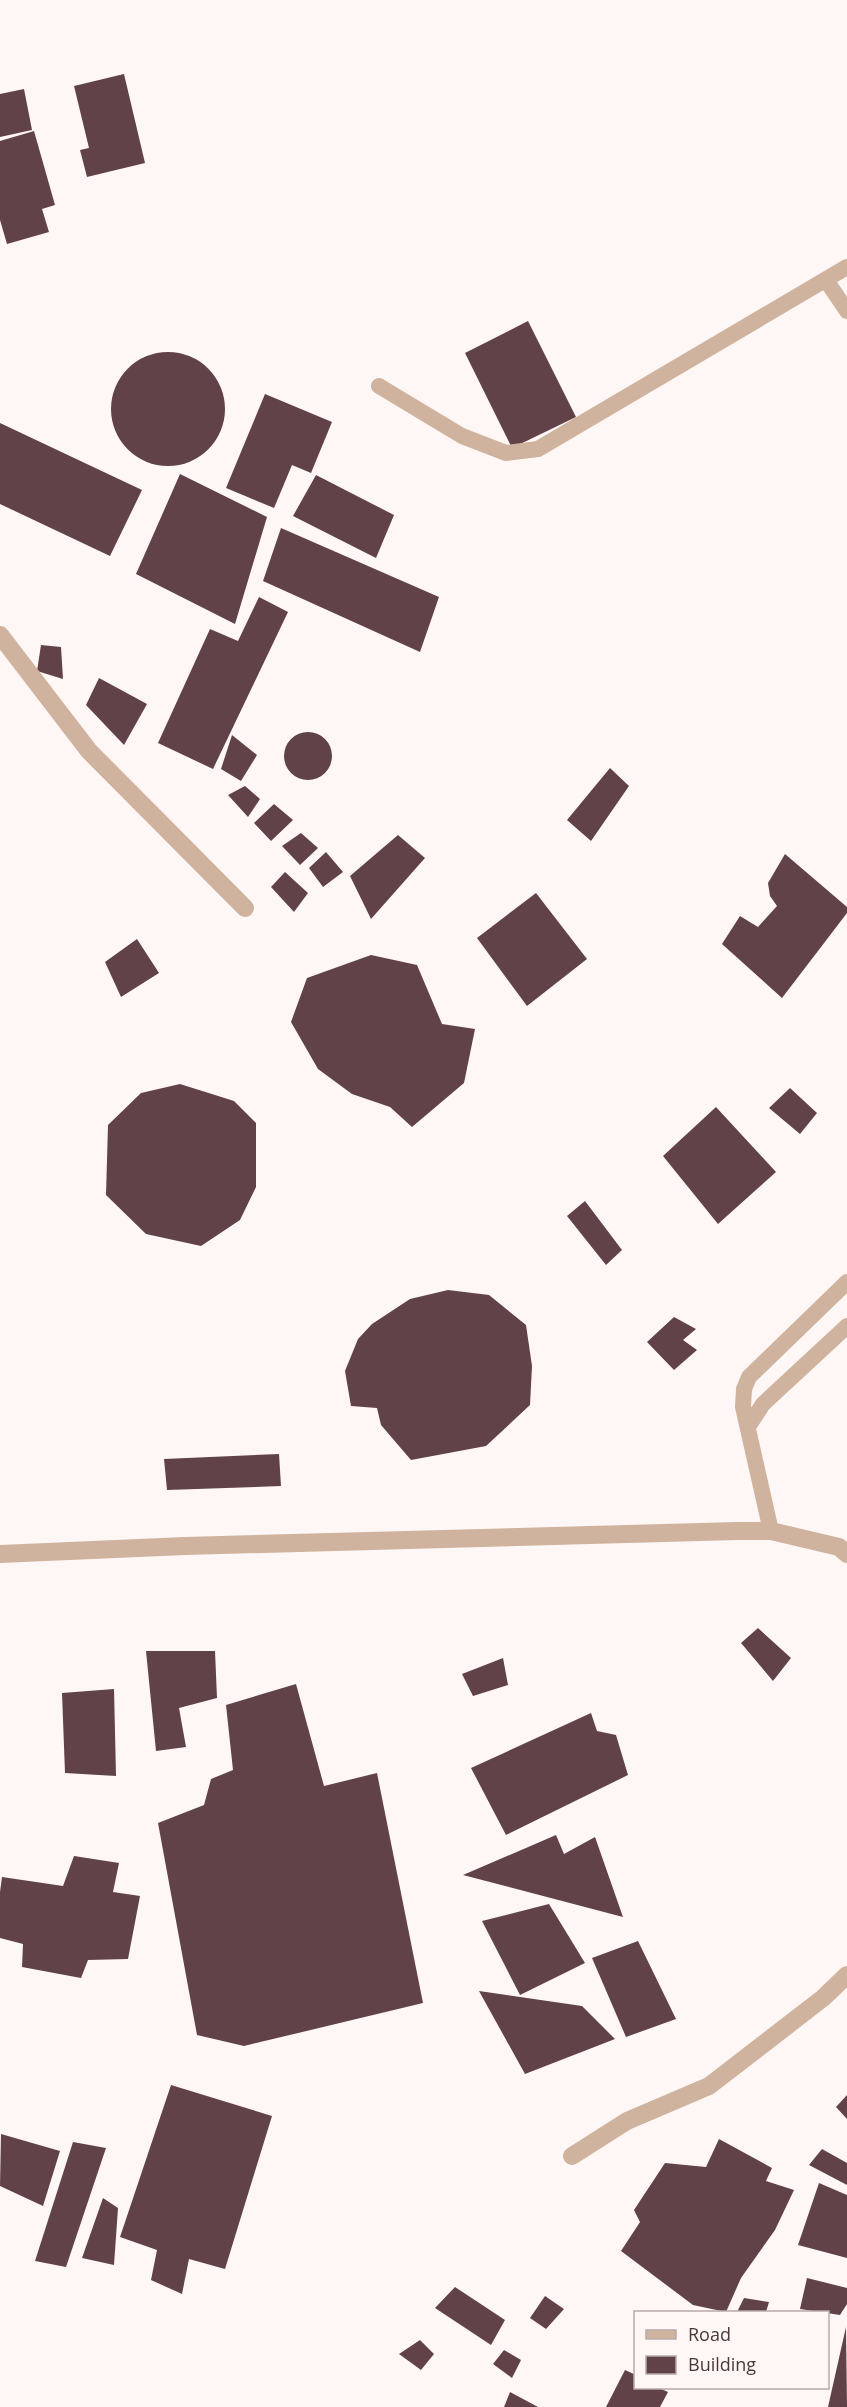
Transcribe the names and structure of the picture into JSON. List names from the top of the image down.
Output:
{
  "legend": ["Road", "Building"]
}
